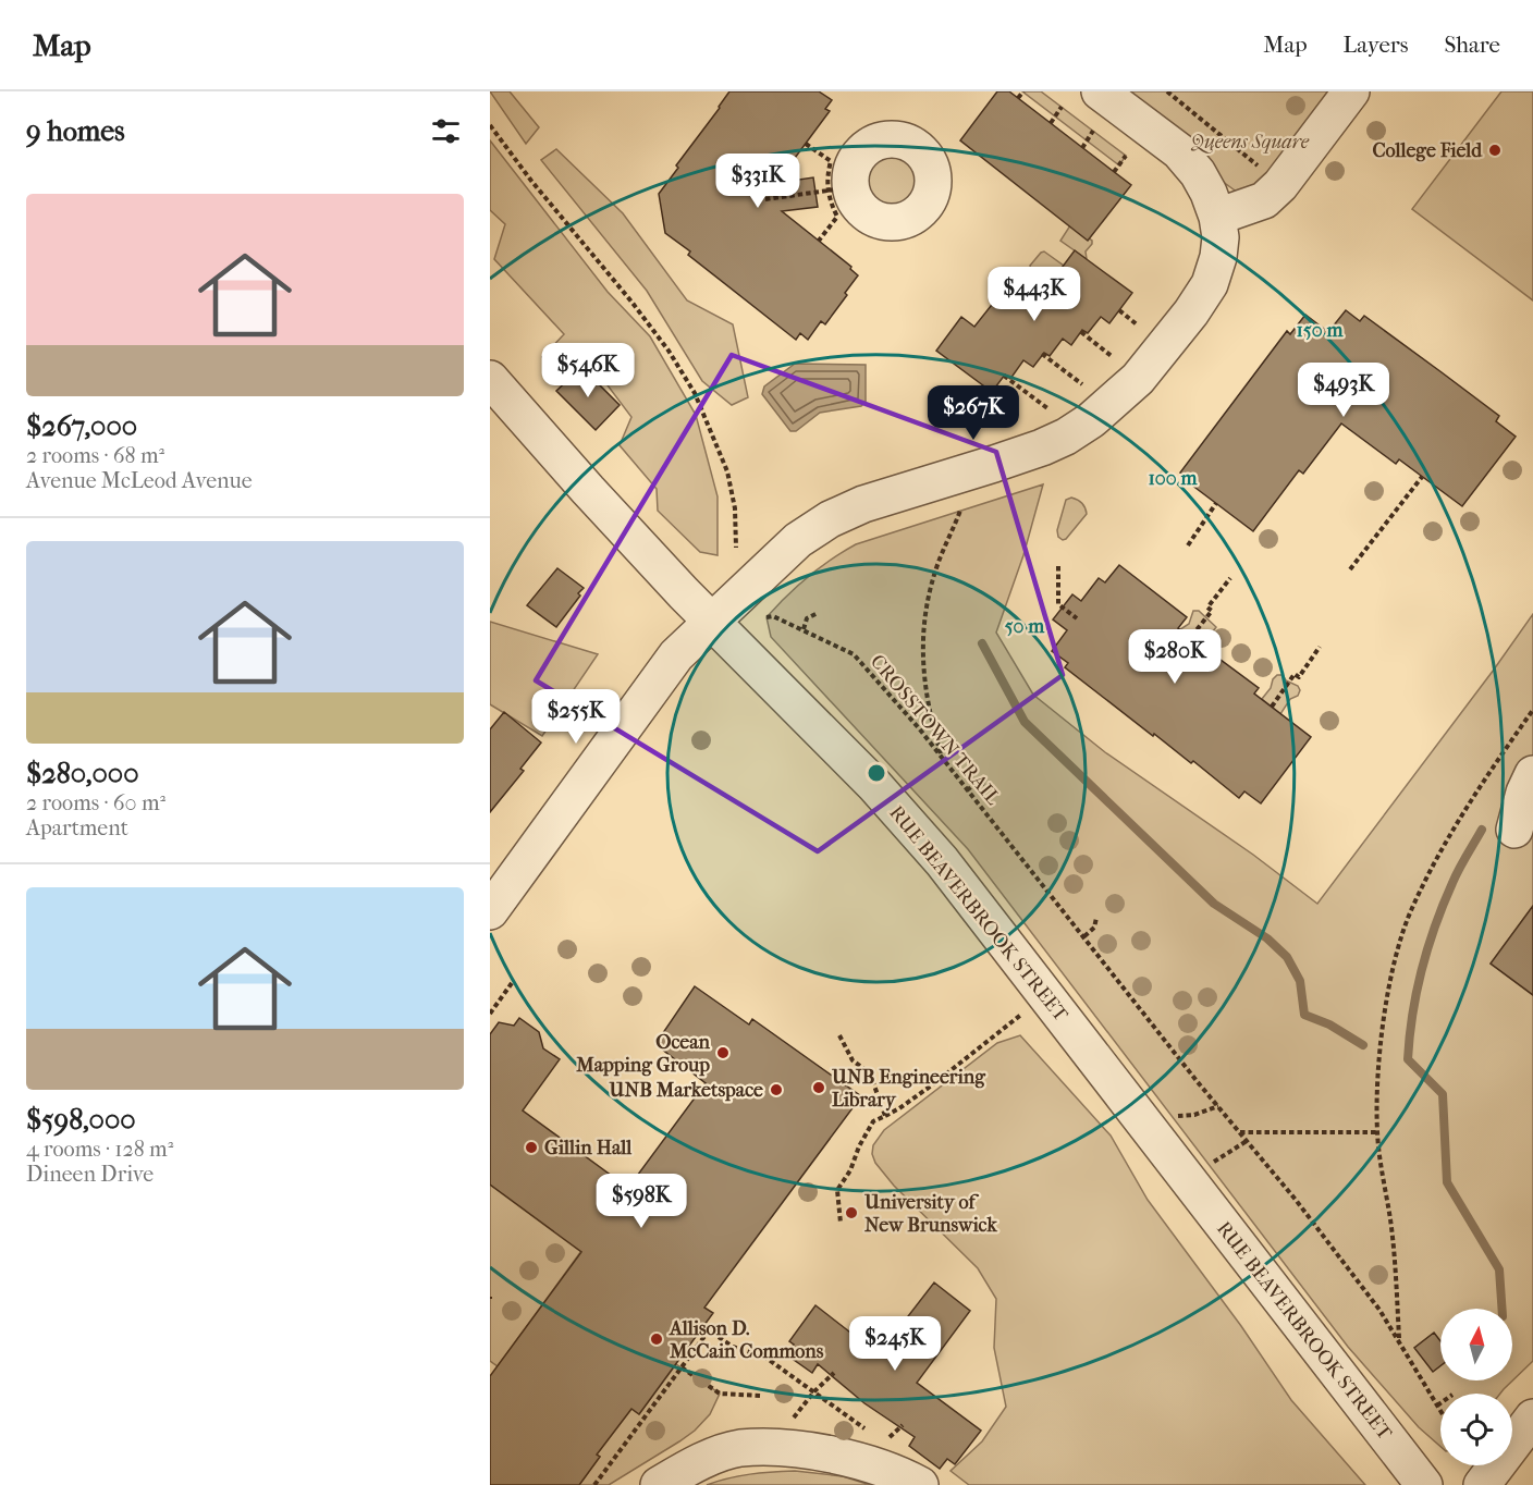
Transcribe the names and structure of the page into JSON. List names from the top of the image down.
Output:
{
  "streets": {
    "street": ["RUE BEAVERBROOK STREET"],
    "path": ["CROSSTOWN TRAIL"]
  },
  "parks": ["Queens Square"],
  "places": [
    "College Field",
    "Ocean Mapping Group",
    "UNB Engineering Library",
    "UNB Marketspace",
    "Gillin Hall",
    "University of New Brunswick",
    "Allison D. McCain Commons"
  ],
  "north": "top",
  "page": {
    "header": "Map",
    "nav": ["Map", "Layers", "Share"],
    "heading": "9 homes",
    "price": [
      "$331K",
      "$443K",
      "$546K",
      "$493K",
      "$267K",
      "$280K",
      "$255K",
      "$598K",
      "$245K"
    ],
    "list": [
      {
        "name": "$267,000",
        "note": "2 rooms · 68 m² · Avenue McLeod Avenue"
      },
      {
        "name": "$280,000",
        "note": "2 rooms · 60 m² · Apartment"
      },
      {
        "name": "$598,000",
        "note": "4 rooms · 128 m² · Dineen Drive"
      }
    ]
  },
  "rings": ["150 m", "100 m", "50 m"]
}
